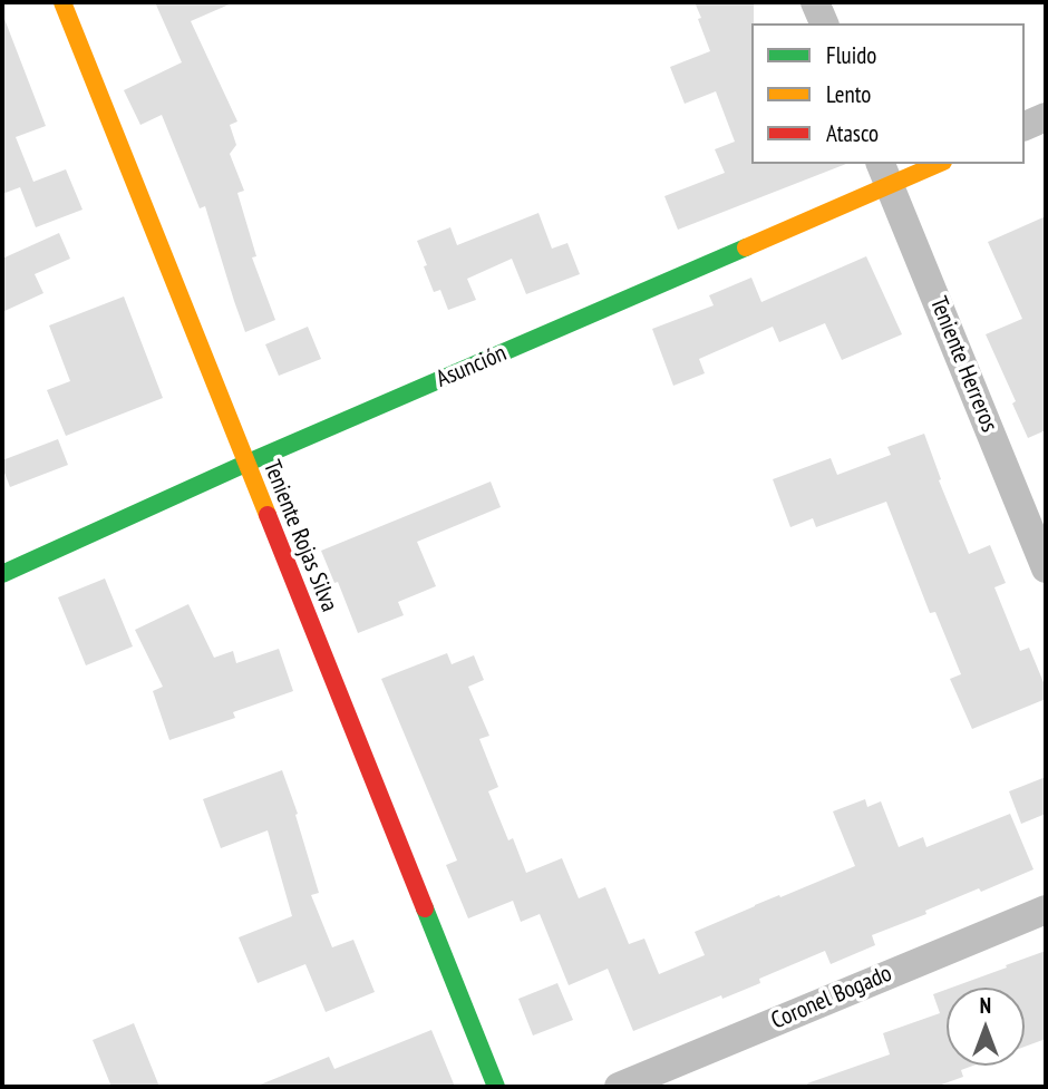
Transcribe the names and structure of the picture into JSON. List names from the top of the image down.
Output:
{
  "streets": {
    "street": [
      "Teniente Herreros",
      "Asunción",
      "Teniente Rojas Silva",
      "Coronel Bogado"
    ]
  },
  "crossings": [
    ["Teniente Herreros", "Asunción"],
    ["Asunción", "Teniente Rojas Silva"]
  ],
  "legend": ["Fluido", "Lento", "Atasco"],
  "north": "top"
}
